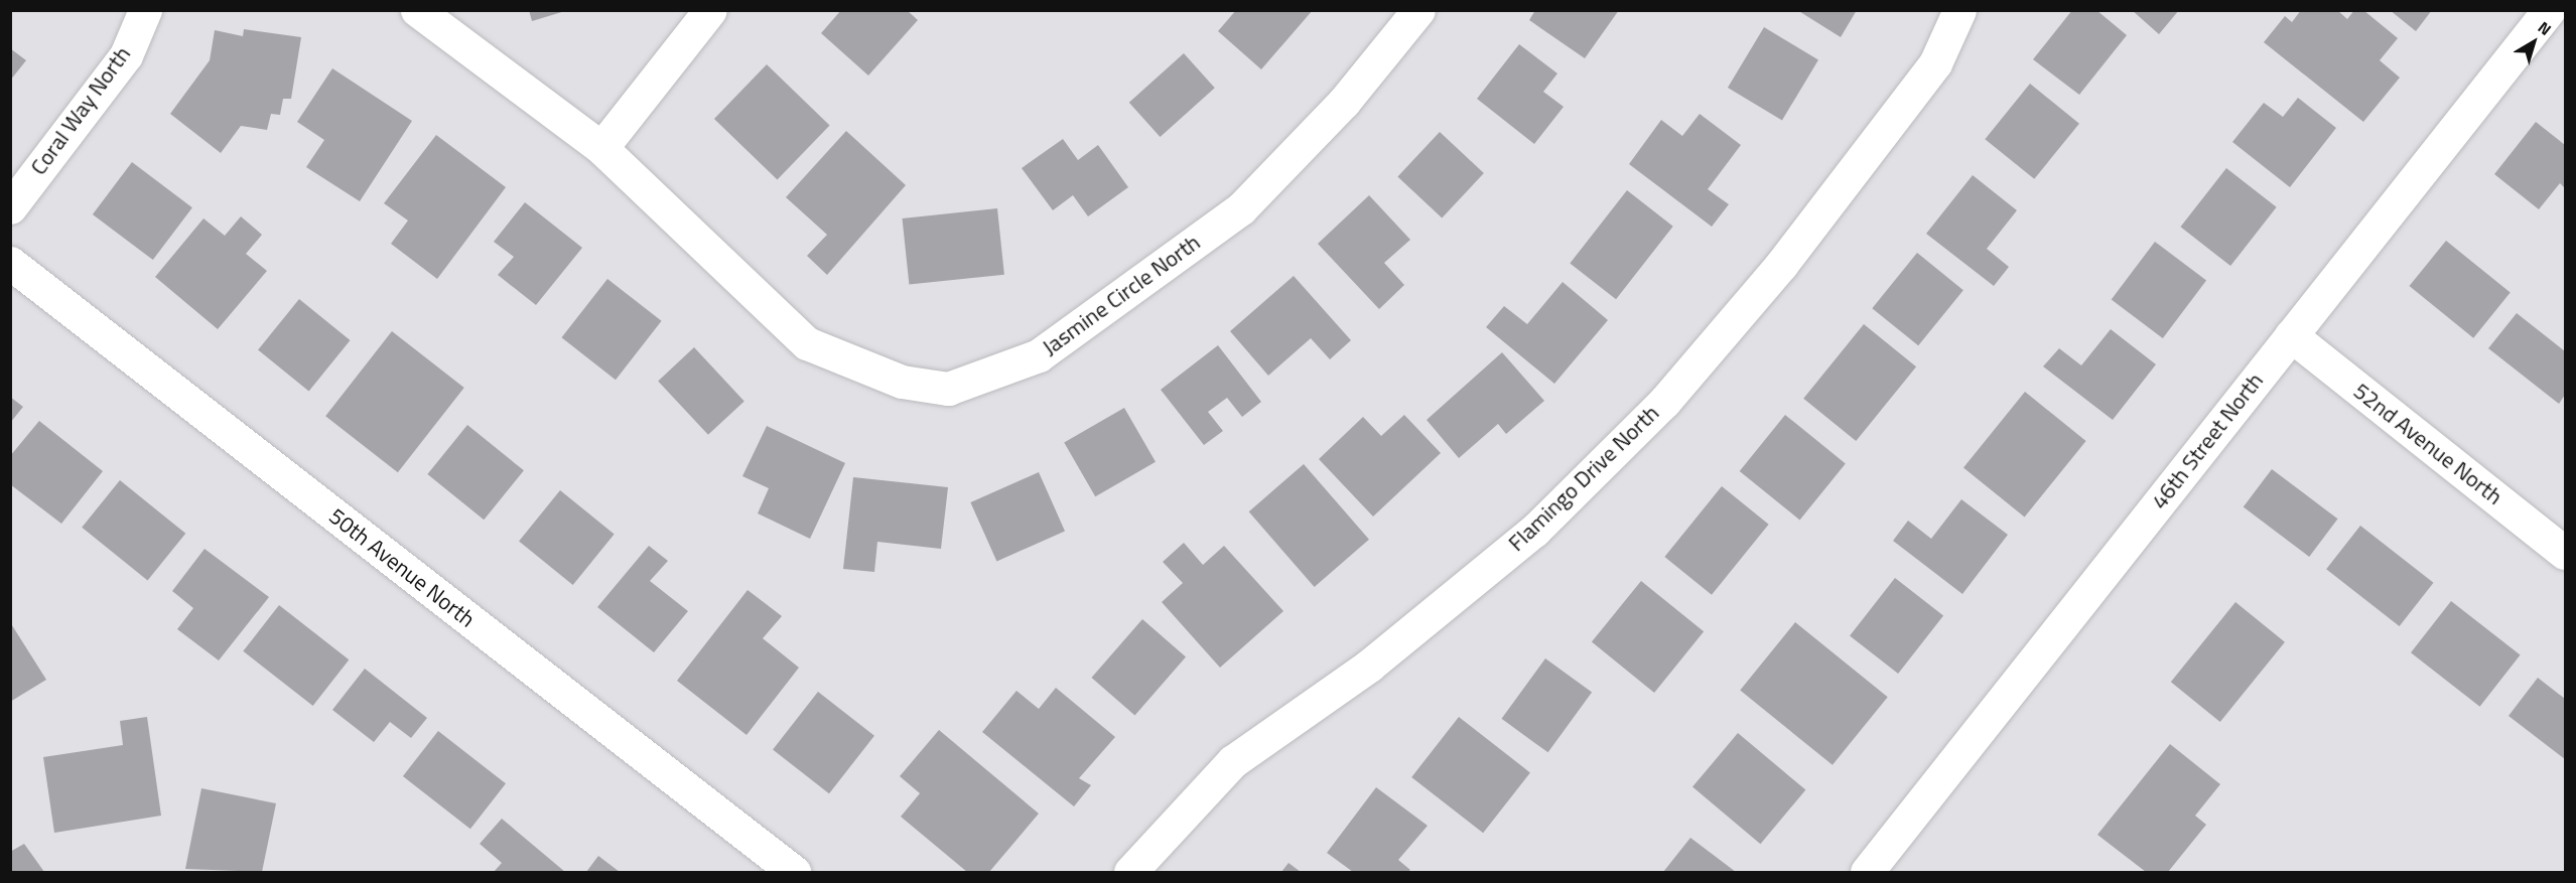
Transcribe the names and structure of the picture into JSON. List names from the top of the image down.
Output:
{
  "streets": {
    "street": [
      "Coral Way North",
      "Jasmine Circle North",
      "46th Street North",
      "52nd Avenue North",
      "Flamingo Drive North",
      "50th Avenue North"
    ]
  },
  "crossings": [
    ["46th Street North", "52nd Avenue North"]
  ],
  "north": "top right"
}
